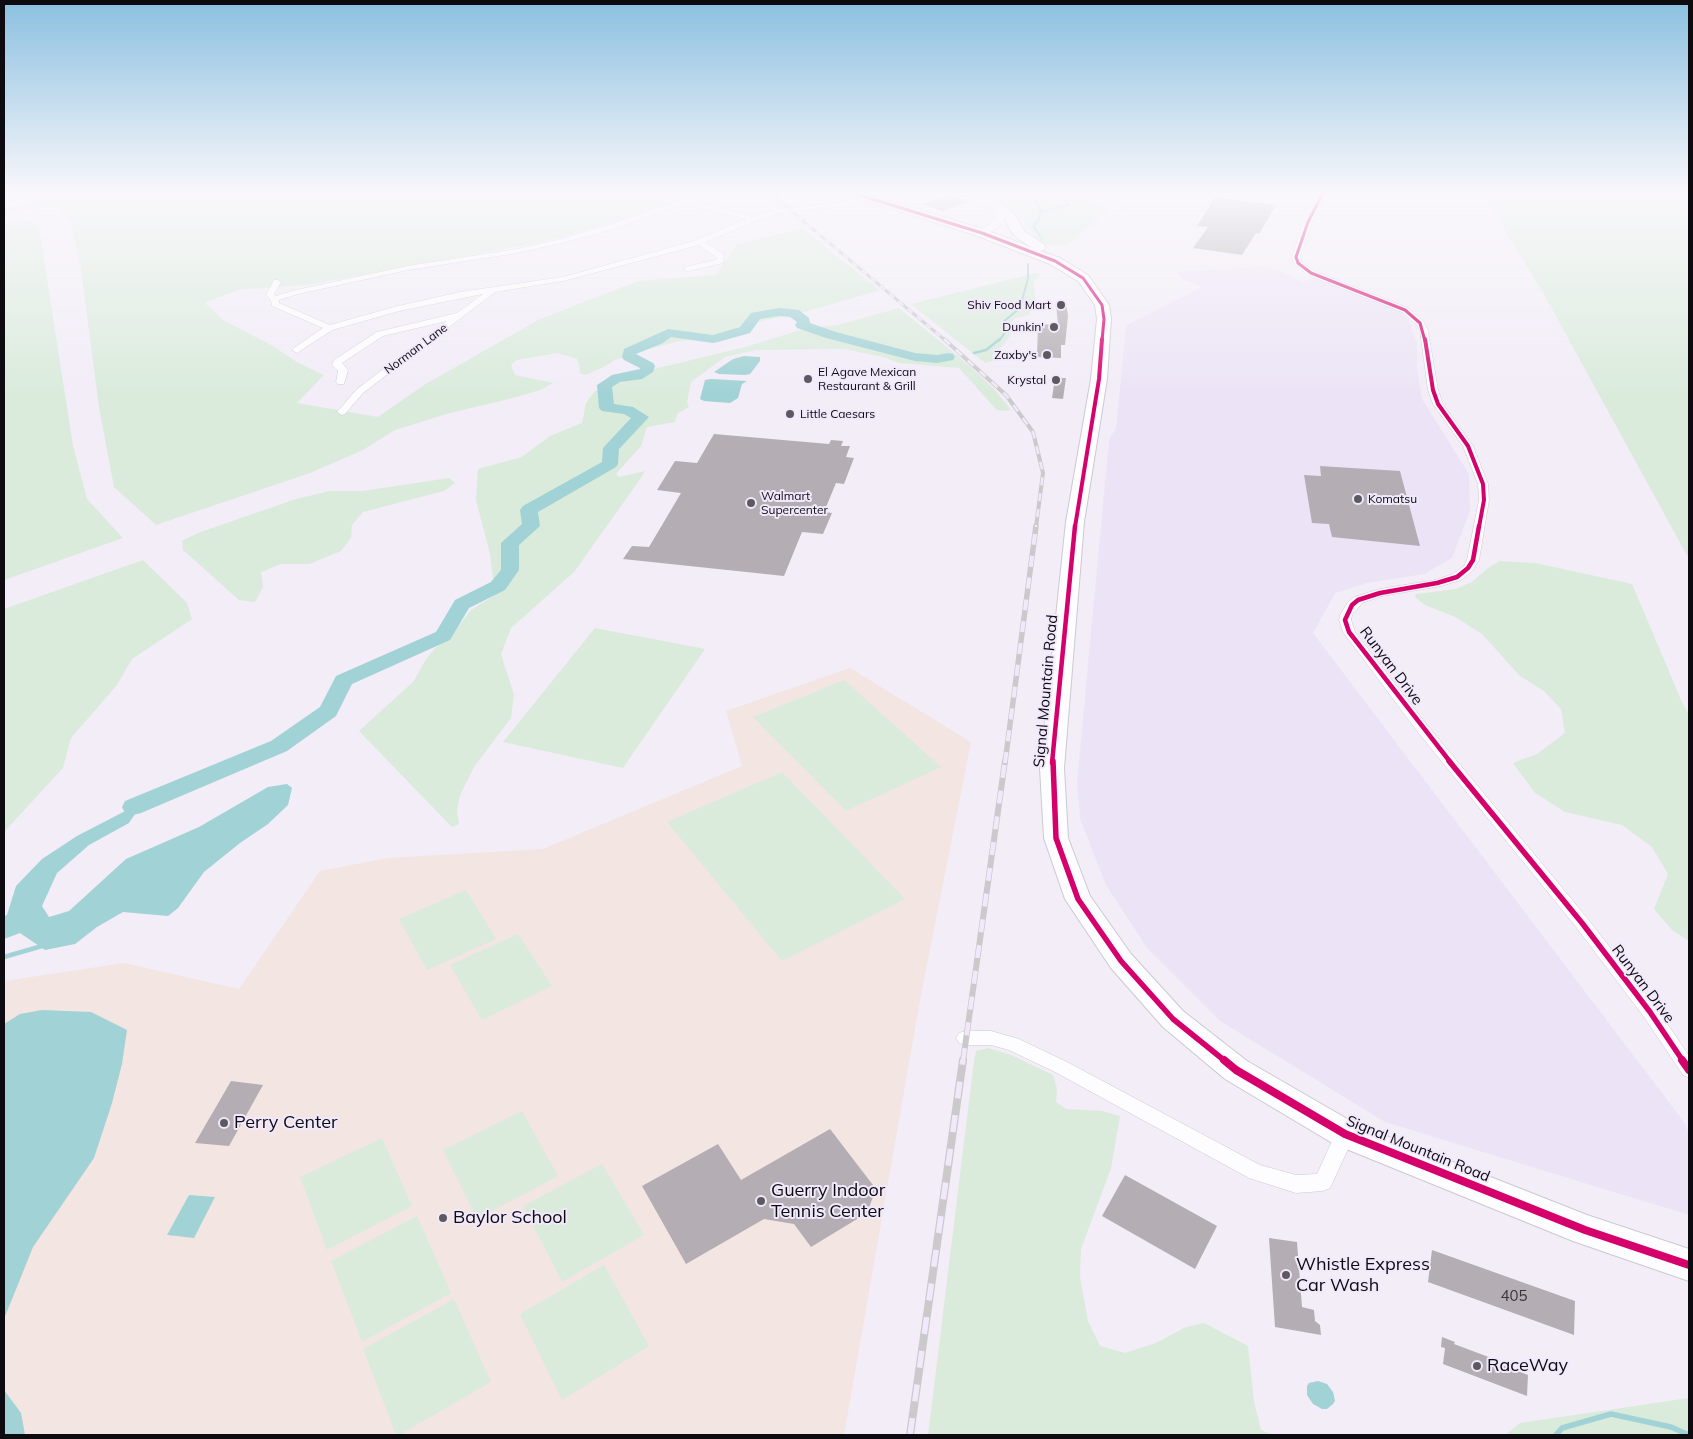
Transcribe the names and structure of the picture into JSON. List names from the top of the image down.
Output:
{
  "streets": {
    "main road": ["Signal Mountain Road"],
    "street": ["Norman Lane", "Runyan Drive"]
  },
  "places": [
    "Shiv Food Mart",
    "Dunkin'",
    "Zaxby's",
    "El Agave Mexican Restaurant & Grill",
    "Krystal",
    "Little Caesars",
    "Komatsu",
    "Walmart Supercenter",
    "Perry Center",
    "Guerry Indoor Tennis Center",
    "Baylor School",
    "Whistle Express Car Wash",
    "RaceWay"
  ],
  "house_numbers": ["405"]
}
